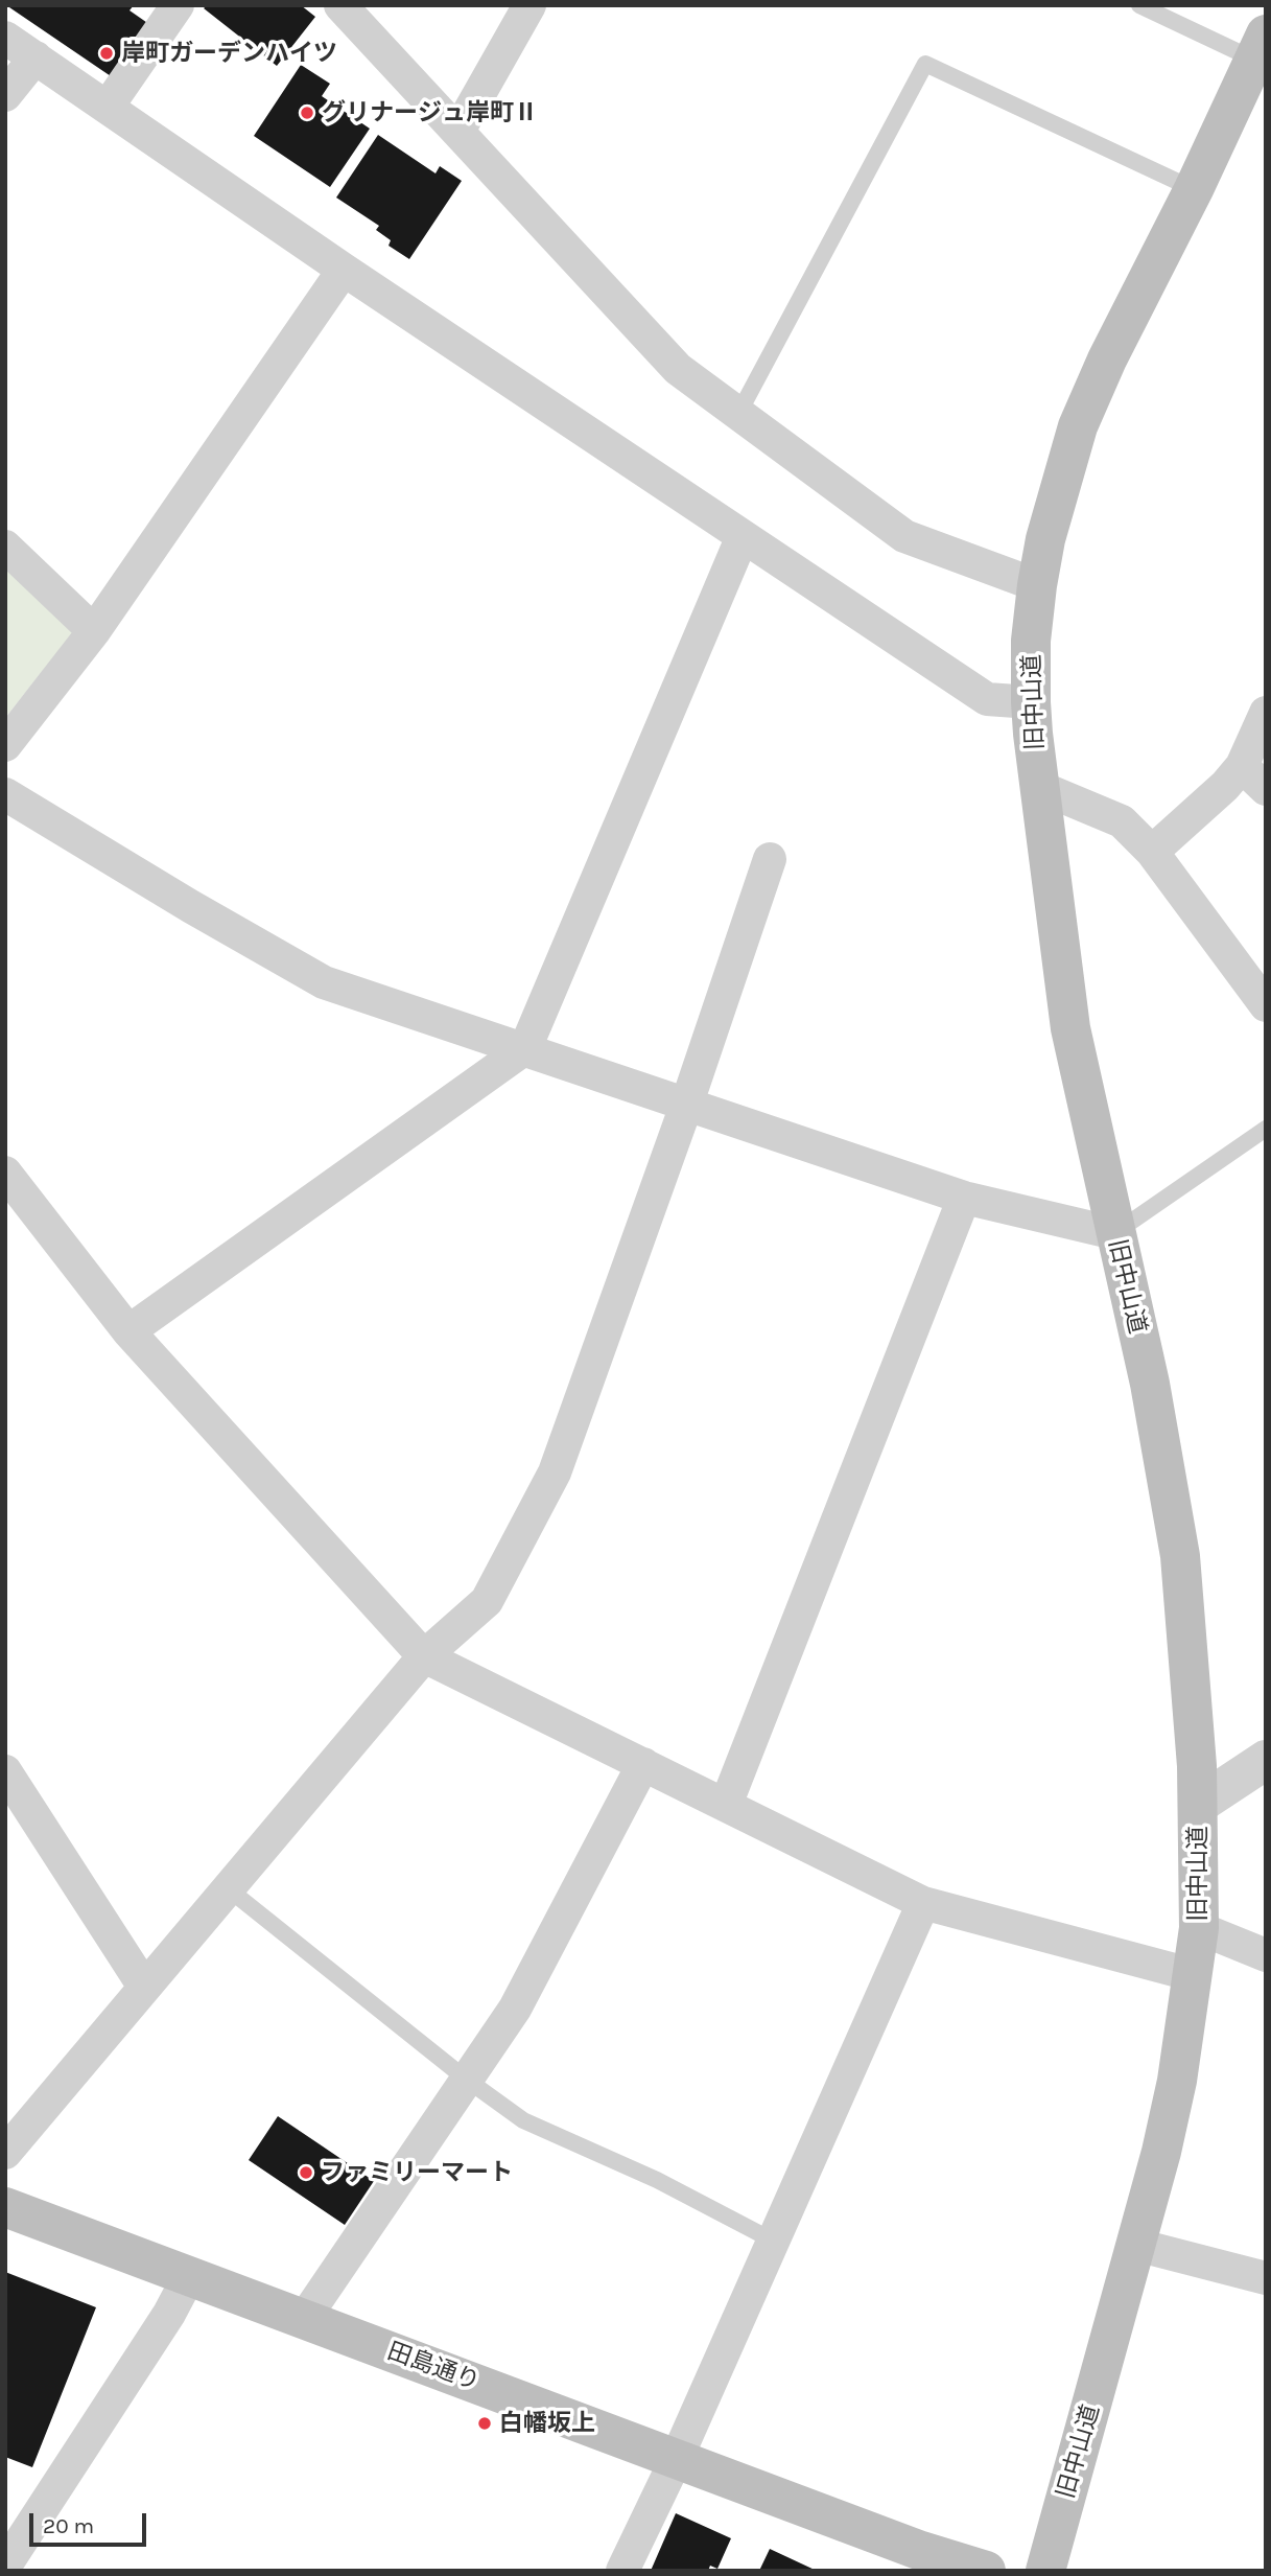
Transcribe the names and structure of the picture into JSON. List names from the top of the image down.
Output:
{
  "streets": {
    "main road": ["旧中山道", "田島通り"]
  },
  "places": [
    "岸町ガーデンハイツ",
    "グリナージュ岸町Ⅱ",
    "ファミリーマート",
    "白幡坂上"
  ],
  "scale_bar": "20 m"
}
